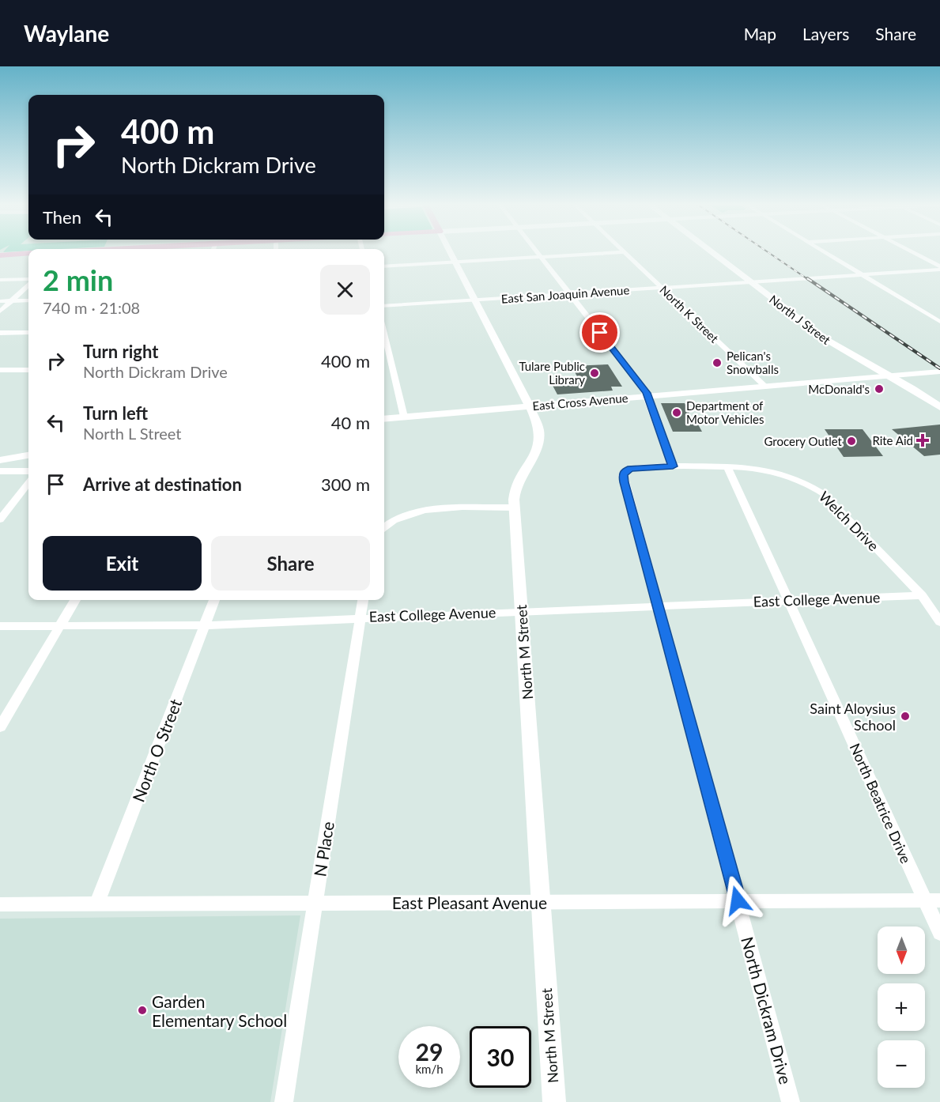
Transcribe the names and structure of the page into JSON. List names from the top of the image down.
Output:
{
  "streets": {
    "main road": ["North J Street"],
    "street": [
      "East San Joaquin Avenue",
      "North K Street",
      "East Cross Avenue",
      "Welch Drive",
      "East College Avenue",
      "North M Street",
      "North O Street",
      "North Beatrice Drive",
      "N Place",
      "East Pleasant Avenue",
      "North Dickram Drive"
    ]
  },
  "crossings": [
    ["East San Joaquin Avenue", "North K Street"],
    ["East San Joaquin Avenue", "North J Street"],
    ["East San Joaquin Avenue", "North M Street"],
    ["North K Street", "East Cross Avenue"],
    ["North J Street", "East Cross Avenue"],
    ["East Cross Avenue", "North M Street"],
    ["Welch Drive", "East College Avenue"],
    ["Welch Drive", "North Beatrice Drive"],
    ["Welch Drive", "North Dickram Drive"],
    ["East College Avenue", "North M Street"],
    ["East College Avenue", "North O Street"],
    ["East College Avenue", "North Beatrice Drive"],
    ["East College Avenue", "N Place"],
    ["East College Avenue", "North Dickram Drive"],
    ["North M Street", "East Pleasant Avenue"],
    ["North O Street", "East Pleasant Avenue"],
    ["North Beatrice Drive", "East Pleasant Avenue"],
    ["N Place", "East Pleasant Avenue"],
    ["East Pleasant Avenue", "North Dickram Drive"]
  ],
  "places": {
    "other": [
      "Pelican's Snowballs",
      "Tulare Public Library",
      "McDonald's",
      "Department of Motor Vehicles",
      "Grocery Outlet",
      "Saint Aloysius School",
      "Garden Elementary School"
    ],
    "health": ["Rite Aid"]
  },
  "north": "bottom",
  "page": {
    "header": "Waylane",
    "nav": ["Map", "Layers", "Share"],
    "turn": ["400 m", "North Dickram Drive"],
    "then": "Then",
    "heading": ["2 min", "740 m · 21:08"],
    "list": [
      {
        "name": "Turn right",
        "note": "North Dickram Drive",
        "value": "400 m"
      },
      {
        "name": "Turn left",
        "note": "North L Street",
        "value": "40 m"
      },
      {
        "name": "Arrive at destination",
        "value": "300 m"
      }
    ],
    "buttons": ["Exit", "Share"],
    "map_buttons": ["+", "−"],
    "speed": "29 km/h",
    "limit": "30"
  }
}
